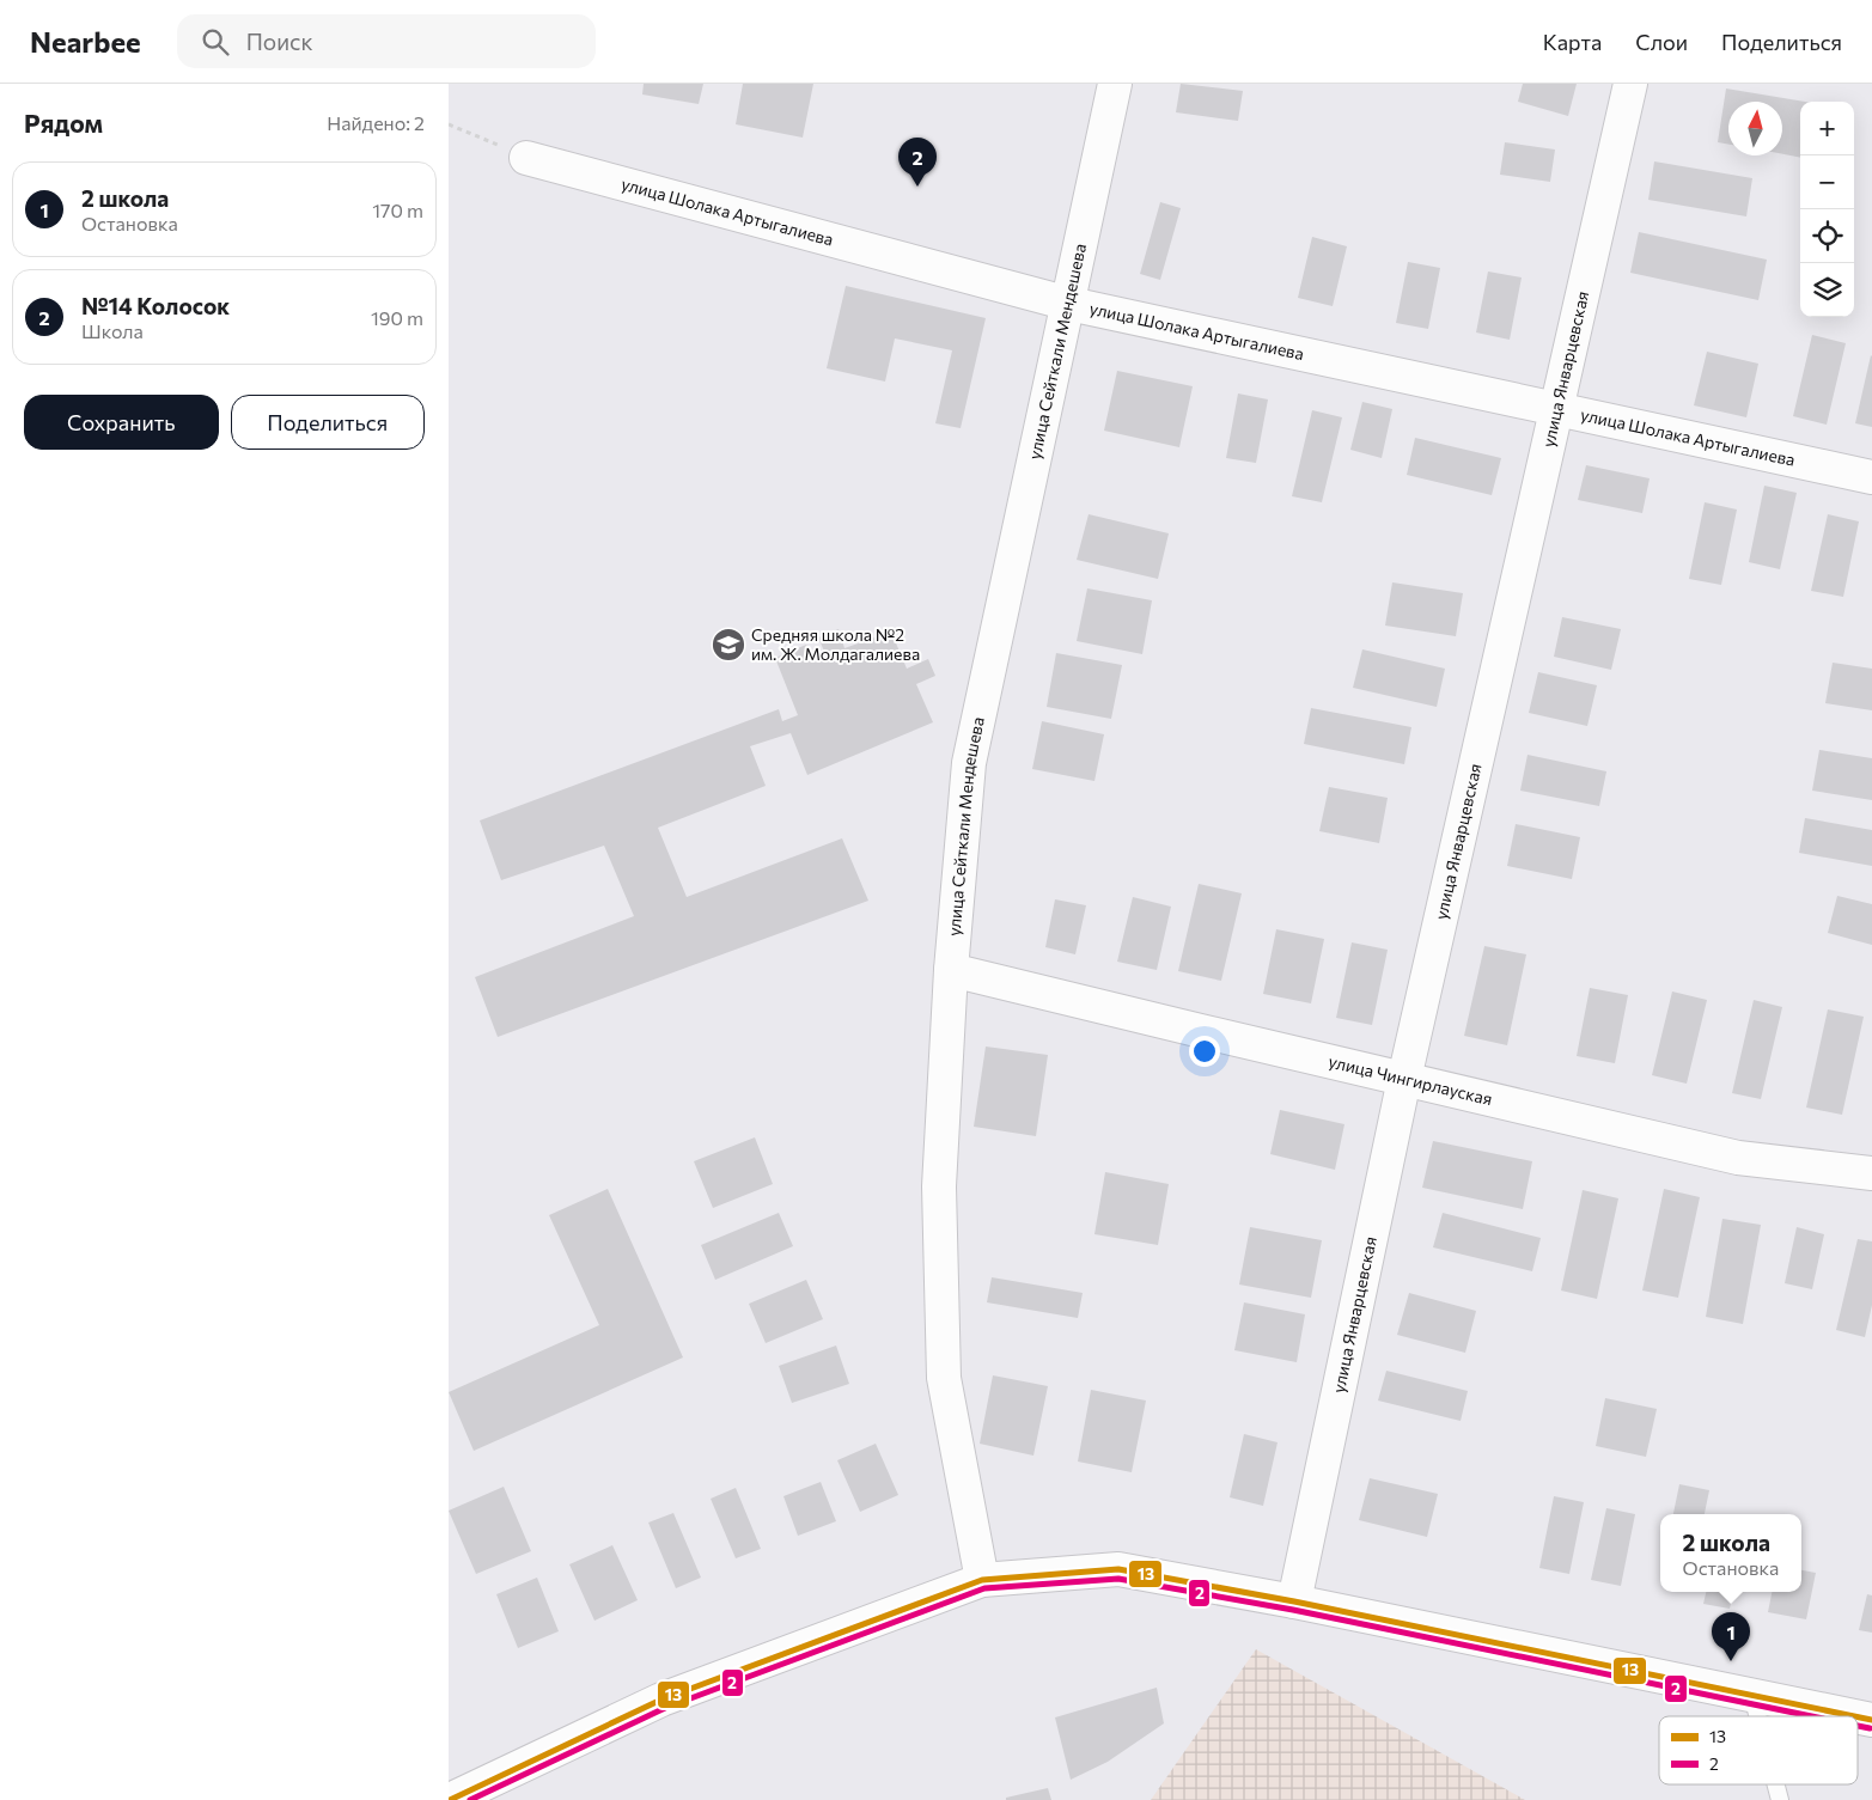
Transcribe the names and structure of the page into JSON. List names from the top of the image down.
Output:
{
  "streets": {
    "street": [
      "улица Шолака Артыгалиева",
      "улица Сейткали Мендешева",
      "улица Январцевская",
      "улица Чингирлауская"
    ]
  },
  "crossings": [
    ["улица Шолака Артыгалиева", "улица Сейткали Мендешева"],
    ["улица Шолака Артыгалиева", "улица Январцевская"],
    ["улица Сейткали Мендешева", "улица Чингирлауская"],
    ["улица Январцевская", "улица Чингирлауская"]
  ],
  "places": {
    "school or university": ["Средняя школа №2 им. Ж. Молдагалиева"]
  },
  "lines": ["transit line 13", "transit line 2"],
  "legend": ["13", "2"],
  "north": "top",
  "page": {
    "header": "Nearbee",
    "search": "Поиск",
    "nav": ["Карта", "Слои", "Поделиться"],
    "heading": ["Рядом", "Найдено: 2"],
    "map_buttons": ["+", "−"],
    "pins": ["2", "1"],
    "list": [
      {
        "mark": "1",
        "name": "2 школа",
        "note": "Остановка",
        "value": "170 m"
      },
      {
        "mark": "2",
        "name": "№14 Колосок",
        "note": "Школа",
        "value": "190 m"
      }
    ],
    "buttons": ["Сохранить", "Поделиться"],
    "popup": ["2 школа", "Остановка"]
  }
}
